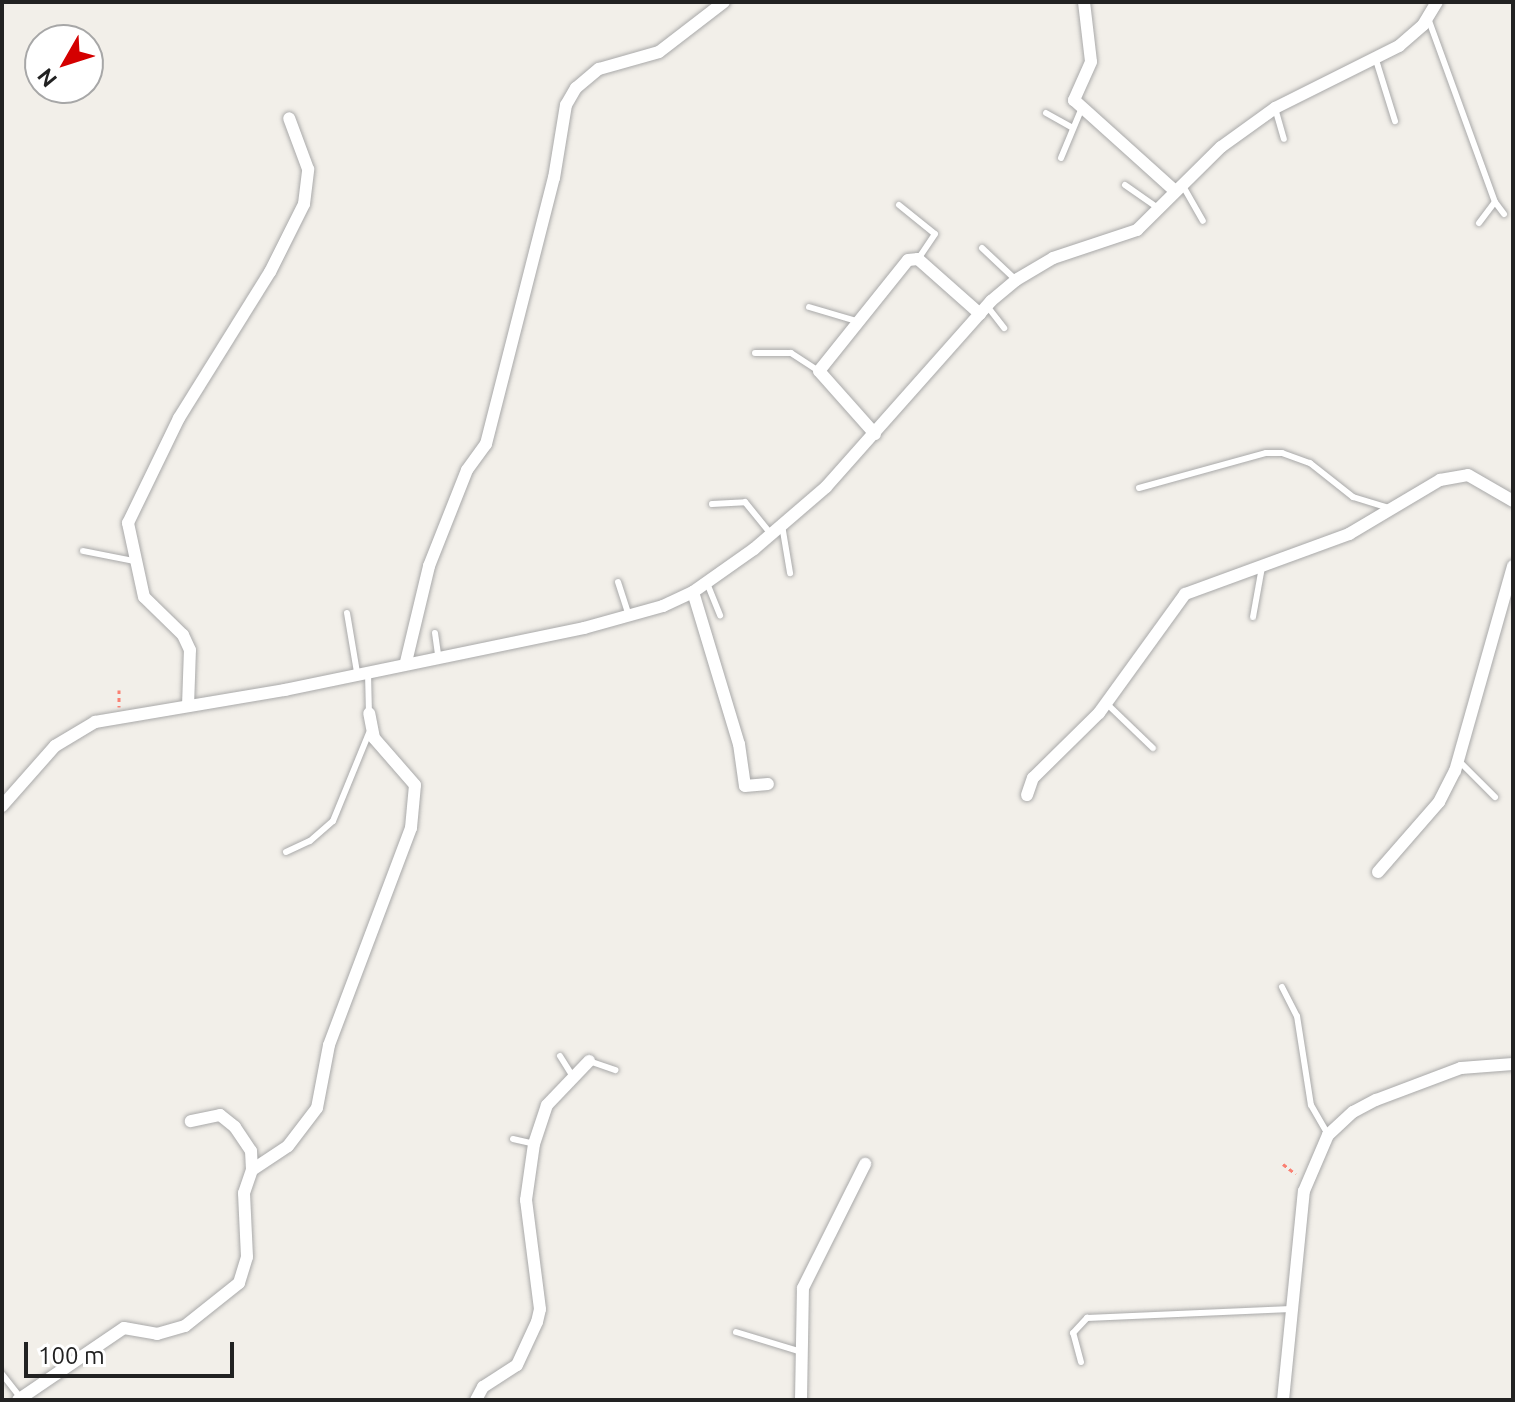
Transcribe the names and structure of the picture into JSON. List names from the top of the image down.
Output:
{
  "scale_bar": "100 m",
  "north": "bottom left"
}
